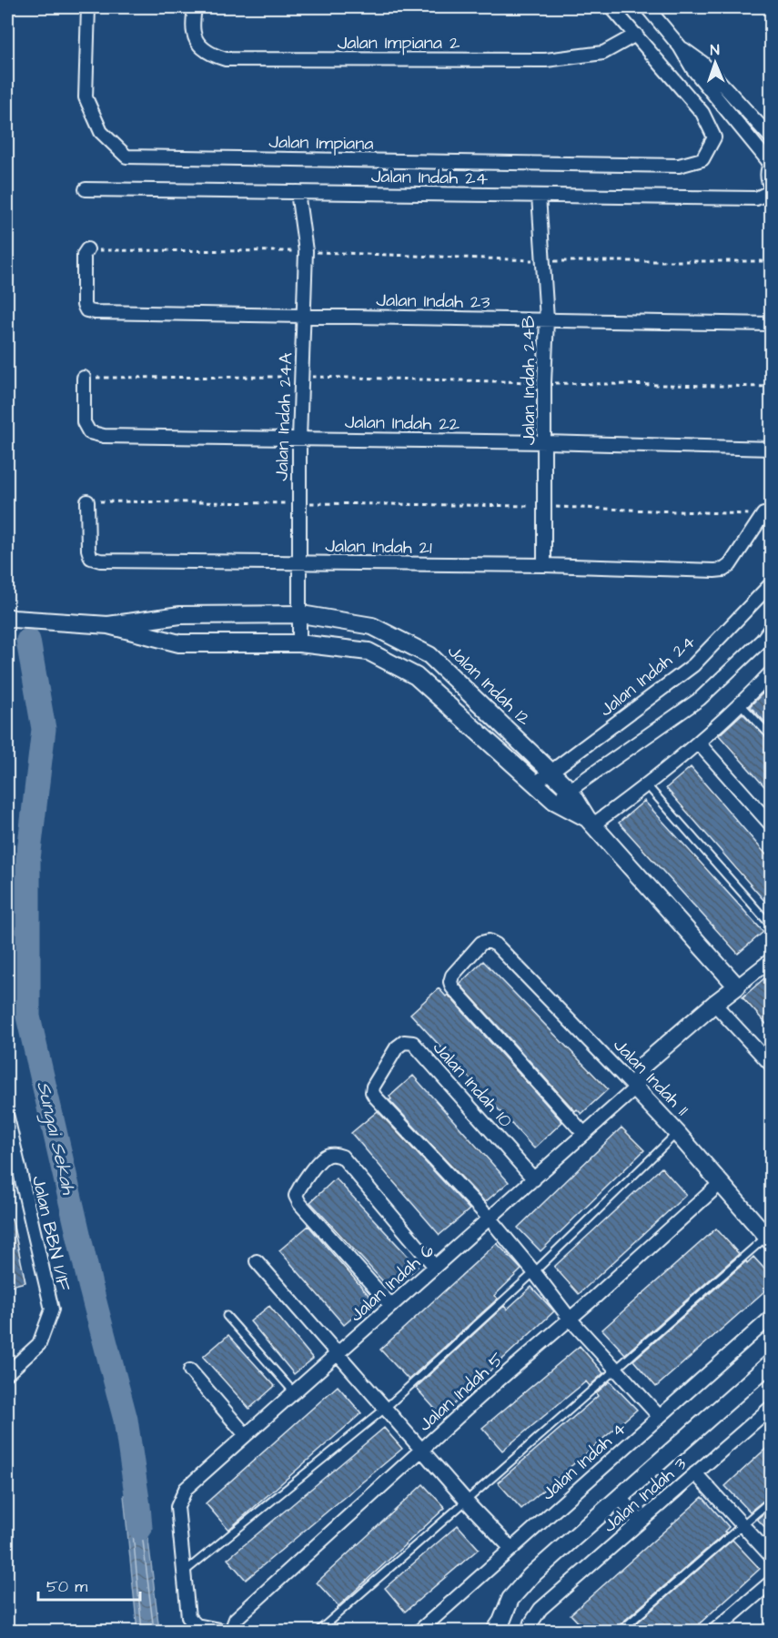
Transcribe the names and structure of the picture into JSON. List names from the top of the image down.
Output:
{
  "streets": {
    "street": [
      "Jalan Impiana 2",
      "Jalan Impiana",
      "Jalan Indah 24",
      "Jalan Indah 23",
      "Jalan Indah 24B",
      "Jalan Indah 24A",
      "Jalan Indah 22",
      "Jalan Indah 21",
      "Jalan Indah 12",
      "Jalan Indah 11",
      "Jalan Indah 10",
      "Jalan BBN 1/1F",
      "Jalan Indah 6",
      "Jalan Indah 5",
      "Jalan Indah 4",
      "Jalan Indah 3"
    ]
  },
  "crossings": [
    ["Jalan Impiana 2", "Jalan Impiana"],
    ["Jalan Indah 24", "Jalan Indah 24B"],
    ["Jalan Indah 24", "Jalan Indah 24A"],
    ["Jalan Indah 24", "Jalan Indah 12"],
    ["Jalan Indah 23", "Jalan Indah 24B"],
    ["Jalan Indah 23", "Jalan Indah 24A"],
    ["Jalan Indah 24B", "Jalan Indah 22"],
    ["Jalan Indah 24B", "Jalan Indah 21"],
    ["Jalan Indah 24A", "Jalan Indah 22"],
    ["Jalan Indah 24A", "Jalan Indah 21"],
    ["Jalan Indah 24A", "Jalan Indah 12"],
    ["Jalan Indah 11", "Jalan Indah 6"],
    ["Jalan Indah 11", "Jalan Indah 5"],
    ["Jalan Indah 10", "Jalan Indah 6"]
  ],
  "water": ["Sungai Sekah"],
  "scale_bar": "50 m",
  "north": "top"
}
